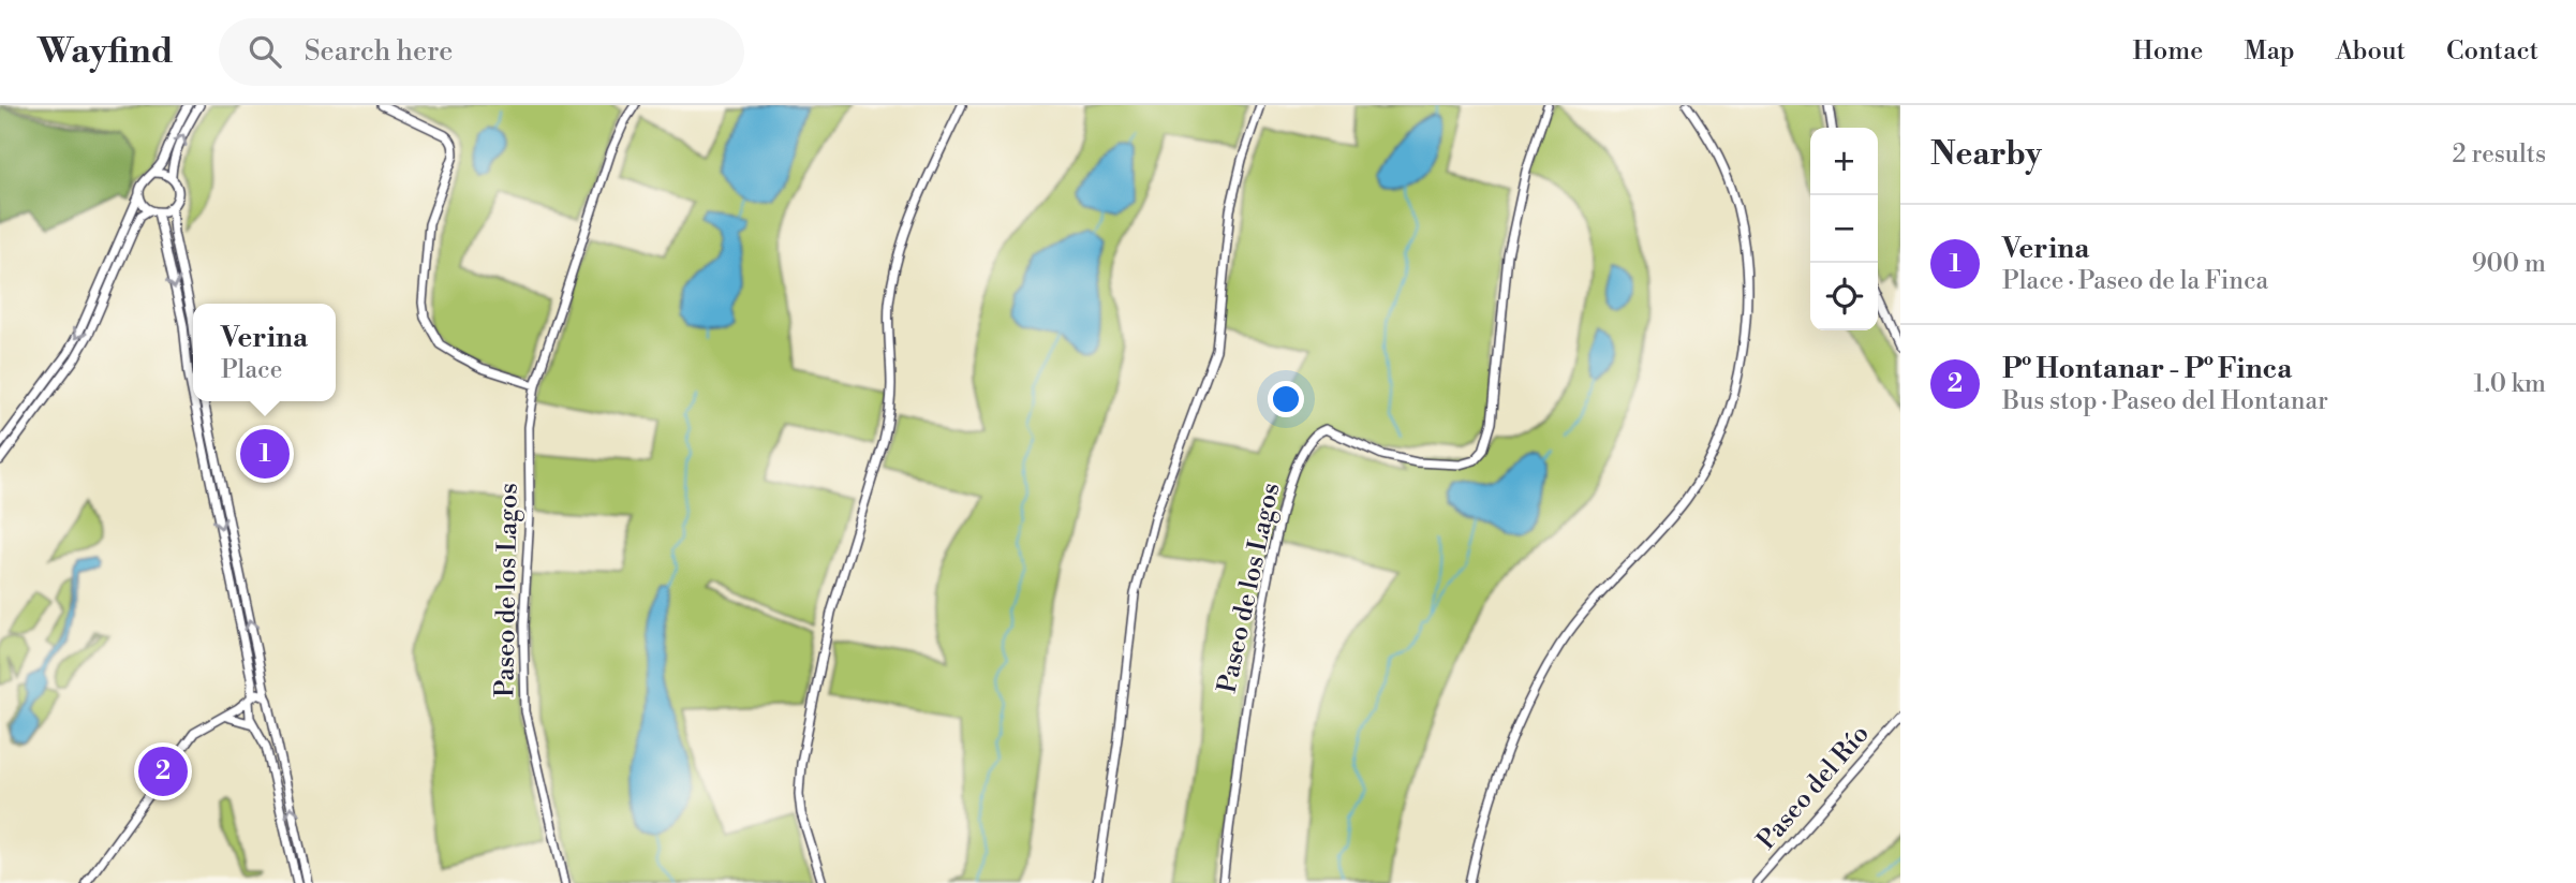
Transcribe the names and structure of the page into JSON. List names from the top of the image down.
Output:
{
  "streets": {
    "street": ["Paseo de los Lagos", "Paseo del Río"]
  },
  "page": {
    "header": "Wayfind",
    "search": "Search here",
    "nav": [
      "Home",
      "Map",
      "About",
      "Contact"
    ],
    "heading": ["Nearby", "2 results"],
    "map_buttons": ["+", "−"],
    "list": [
      {
        "mark": "1",
        "name": "Verina",
        "note": "Place · Paseo de la Finca",
        "value": "900 m"
      },
      {
        "mark": "2",
        "name": "Pº Hontanar - Pº Finca",
        "note": "Bus stop · Paseo del Hontanar",
        "value": "1.0 km"
      }
    ],
    "popup": ["Verina", "Place"],
    "pins": ["1", "2"]
  }
}
